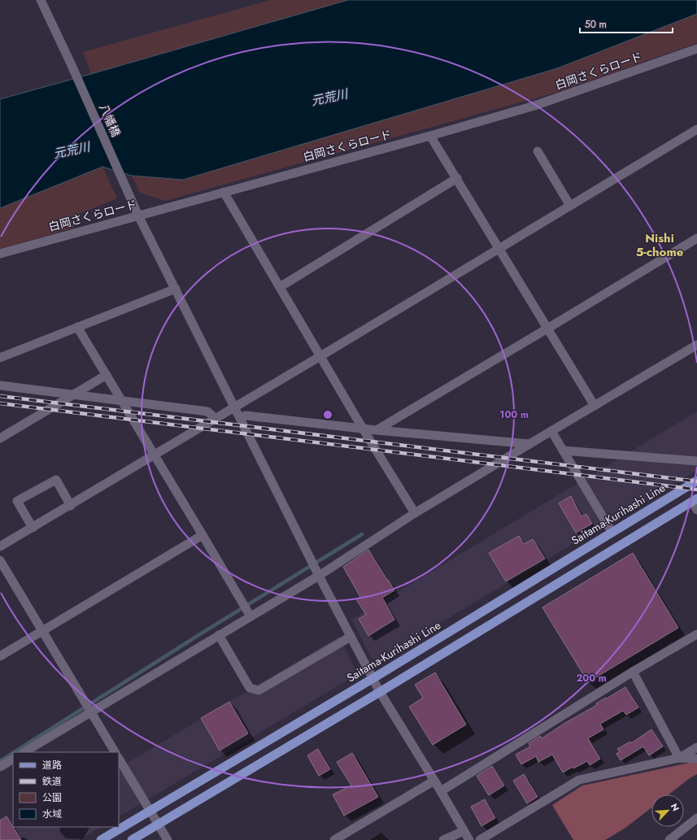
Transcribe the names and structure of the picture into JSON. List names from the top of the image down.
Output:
{
  "streets": {
    "main road": ["Saitama-Kurihashi Line"],
    "street": ["白岡さくらロード", "八幡橋"]
  },
  "crossings": [
    ["白岡さくらロード", "八幡橋"],
    ["八幡橋", "Saitama-Kurihashi Line"]
  ],
  "districts": ["Nishi 5-chome"],
  "water": ["元荒川"],
  "legend": [
    "道路",
    "鉄道",
    "公園",
    "水域"
  ],
  "scale_bar": "50 m",
  "north": "top right",
  "rings": ["100 m", "200 m"]
}
